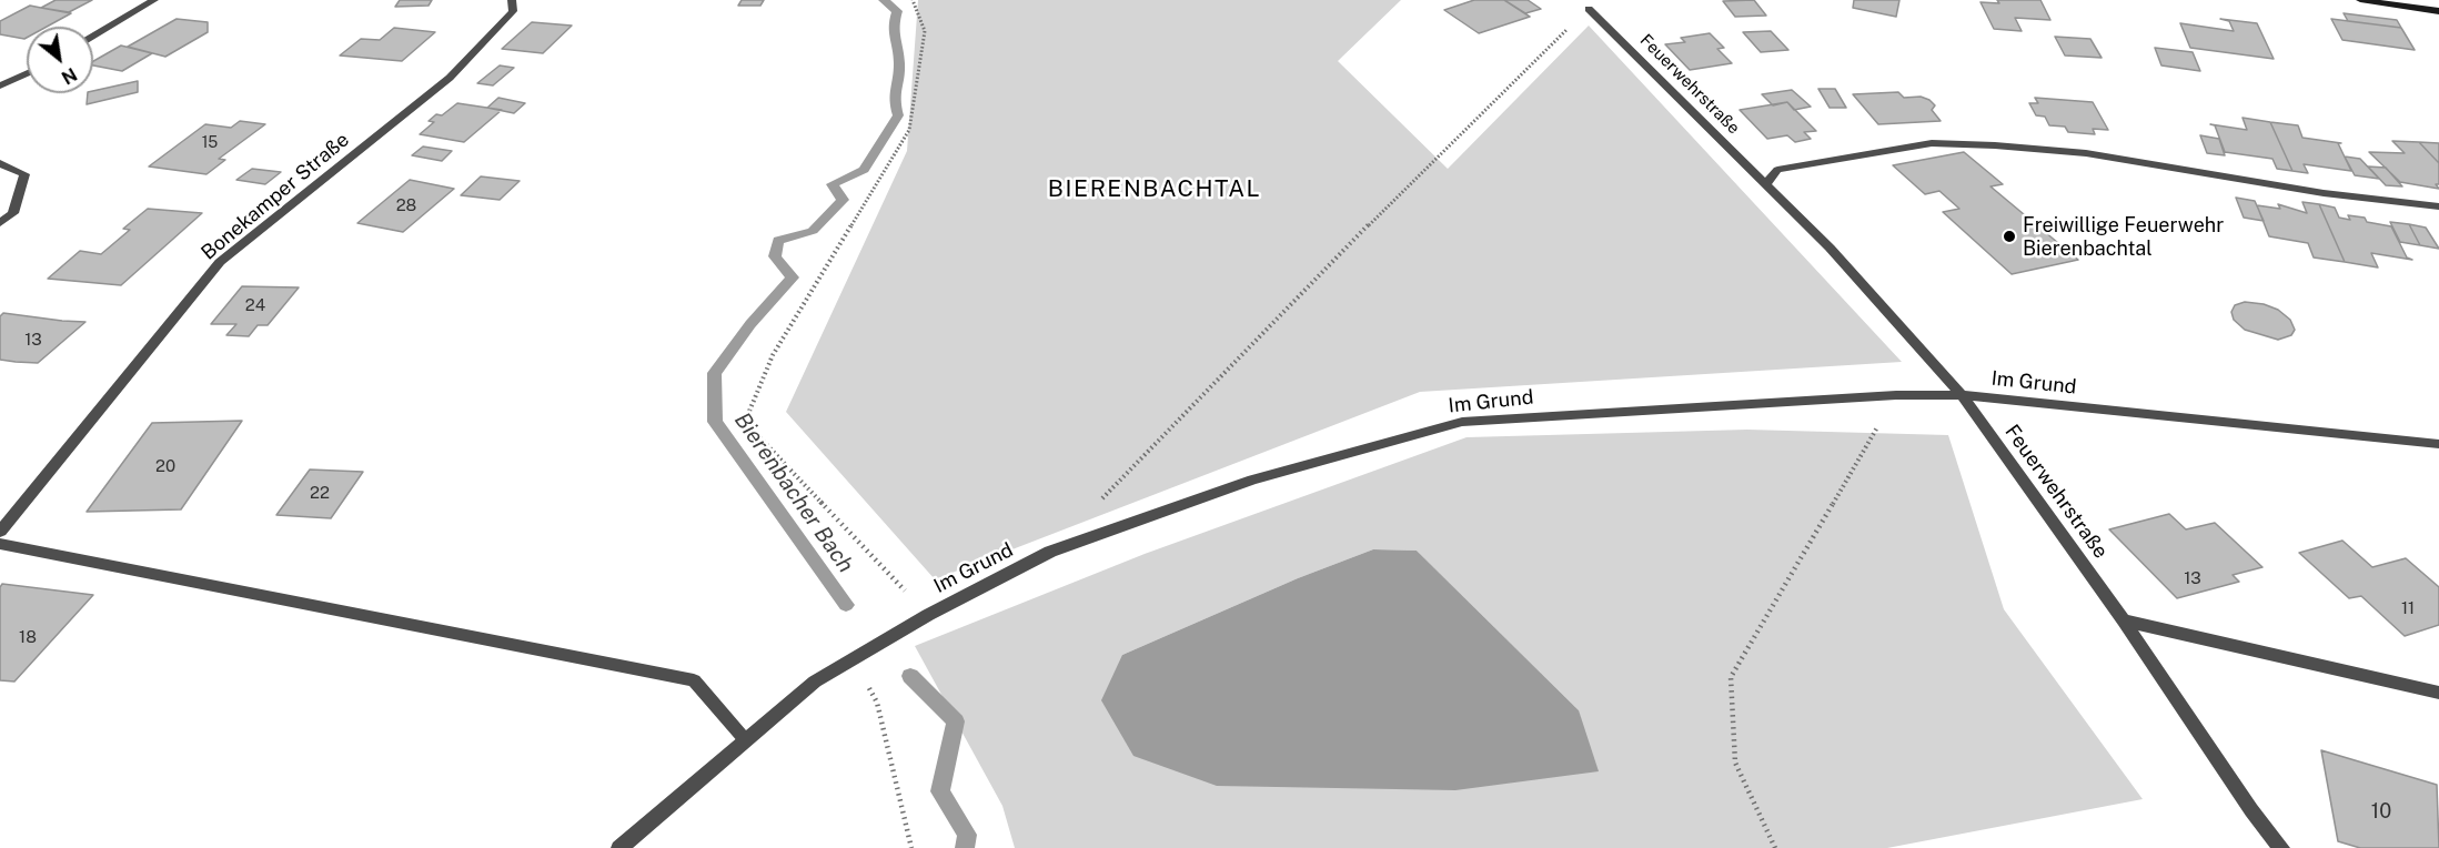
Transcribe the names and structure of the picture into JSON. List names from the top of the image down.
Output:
{
  "streets": {
    "street": ["Feuerwehrstraße", "Bonekamper Straße", "Im Grund"]
  },
  "crossings": [
    ["Feuerwehrstraße", "Im Grund"]
  ],
  "districts": ["BIERENBACHTAL"],
  "water": ["Bierenbacher Bach"],
  "places": ["Freiwillige Feuerwehr Bierenbachtal"],
  "house_numbers": [
    "15",
    "28",
    "24",
    "13",
    "20",
    "22",
    "13",
    "11",
    "18",
    "10"
  ],
  "north": "bottom right"
}
